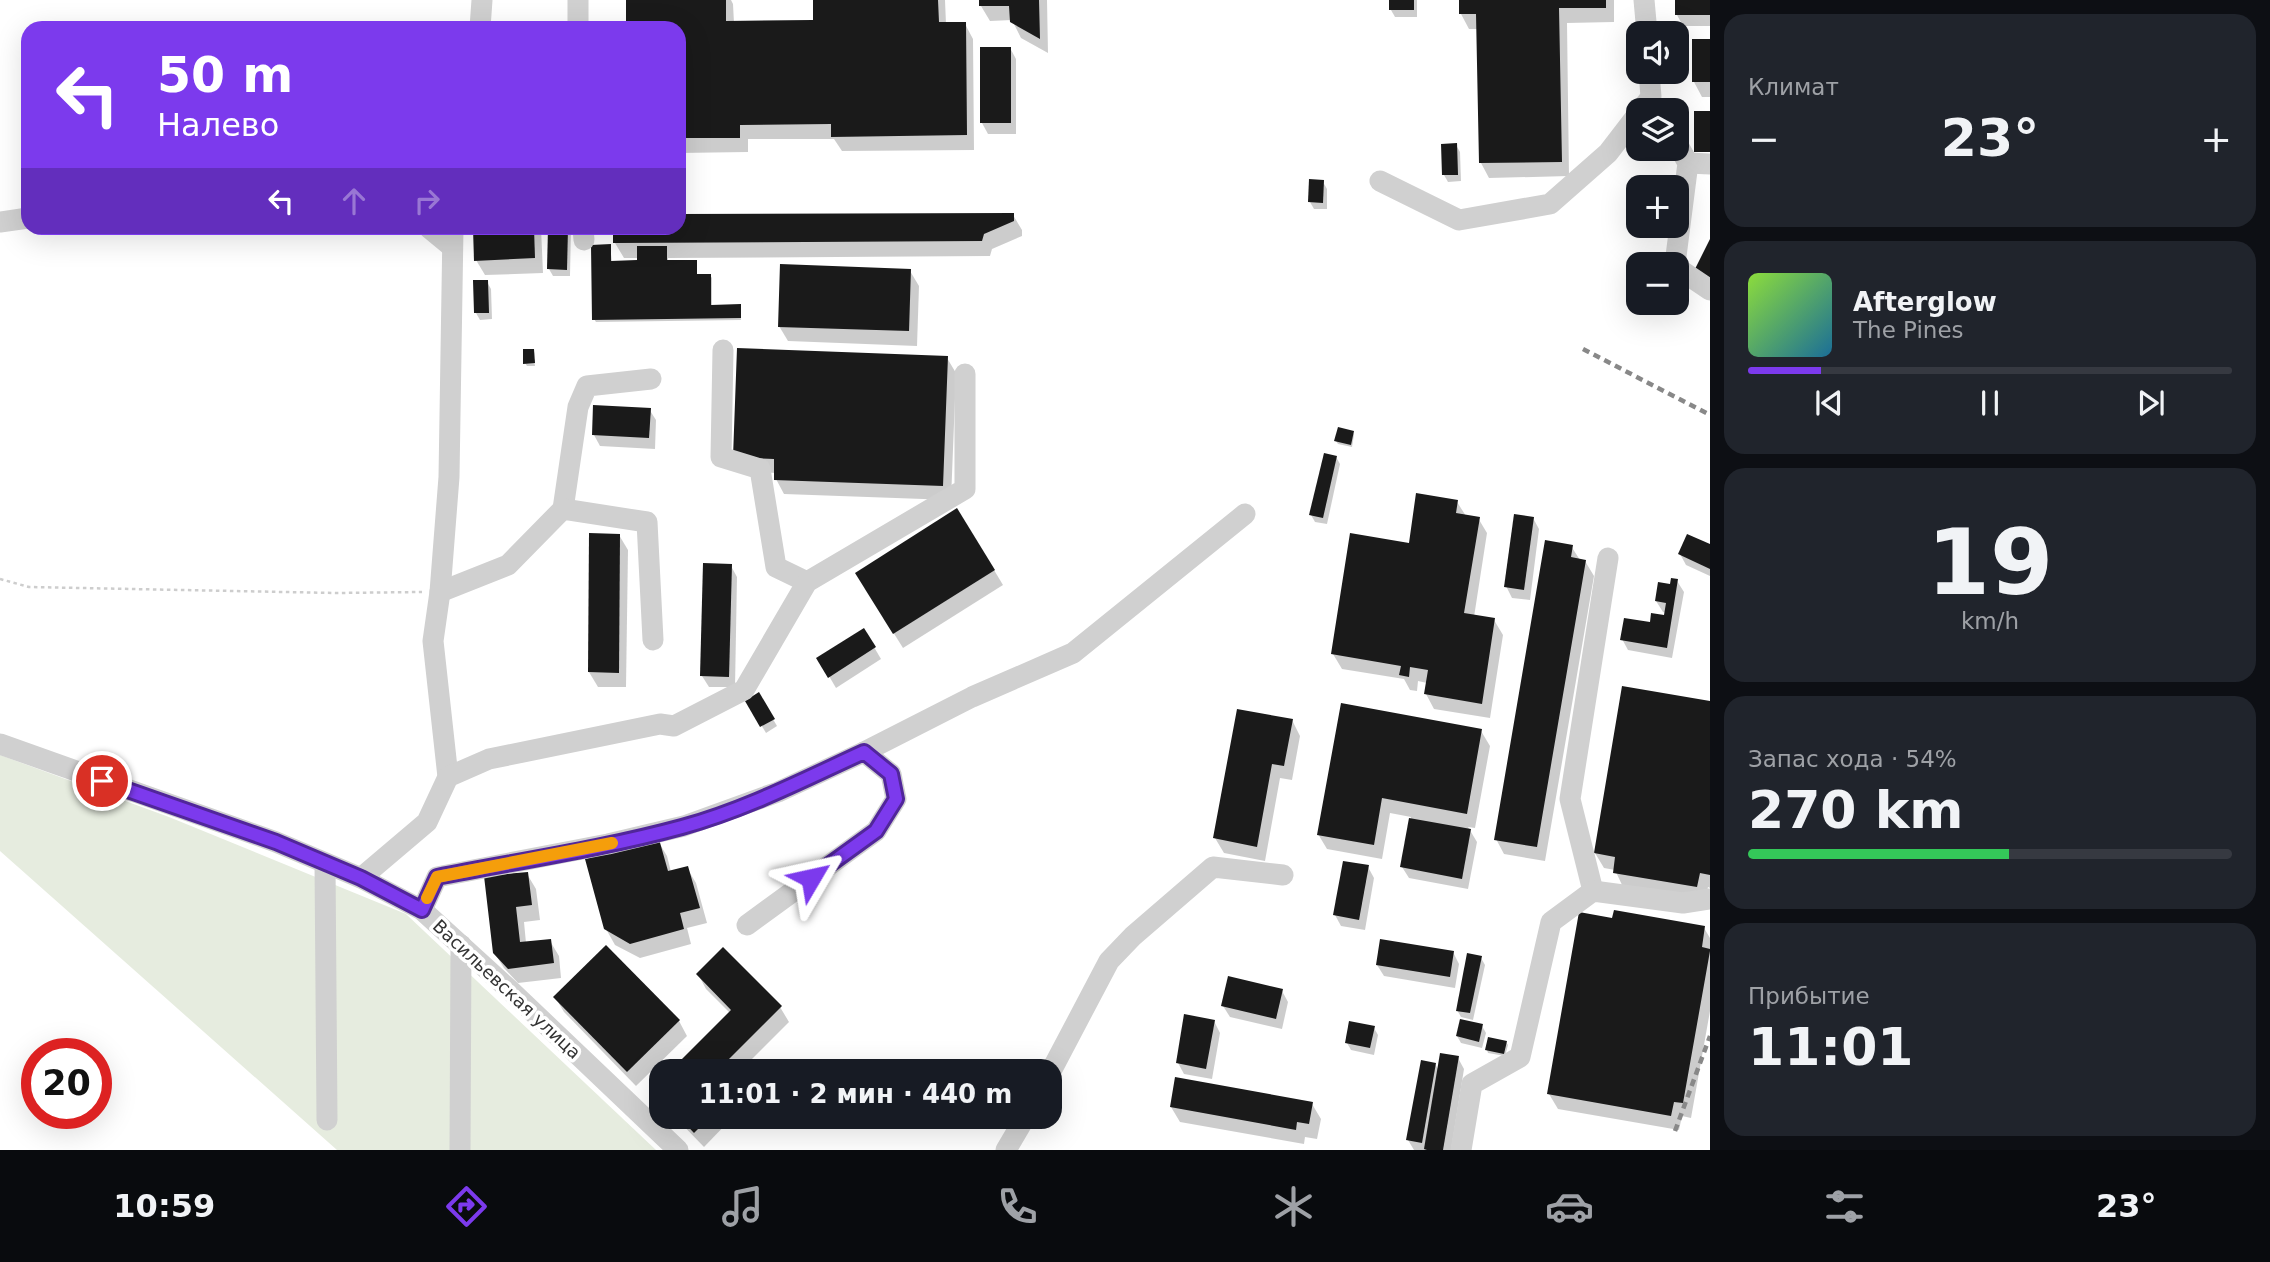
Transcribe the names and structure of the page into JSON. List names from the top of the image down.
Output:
{
  "streets": {
    "street": ["Васильевская улица"]
  },
  "page": {
    "tile": [
      "Климат",
      ["19", "km/h"],
      ["Запас хода · 54%", "270 km"],
      ["Прибытие", "11:01"]
    ],
    "map_buttons": ["+", "−"],
    "turn": ["50 m", "Налево"],
    "heat": ["−", "23°", "+"],
    "song": ["Afterglow", "The Pines"],
    "limit": "20",
    "trip": "11:01 · 2 мин · 440 m",
    "tabs": ["10:59", "23°"]
  }
}
